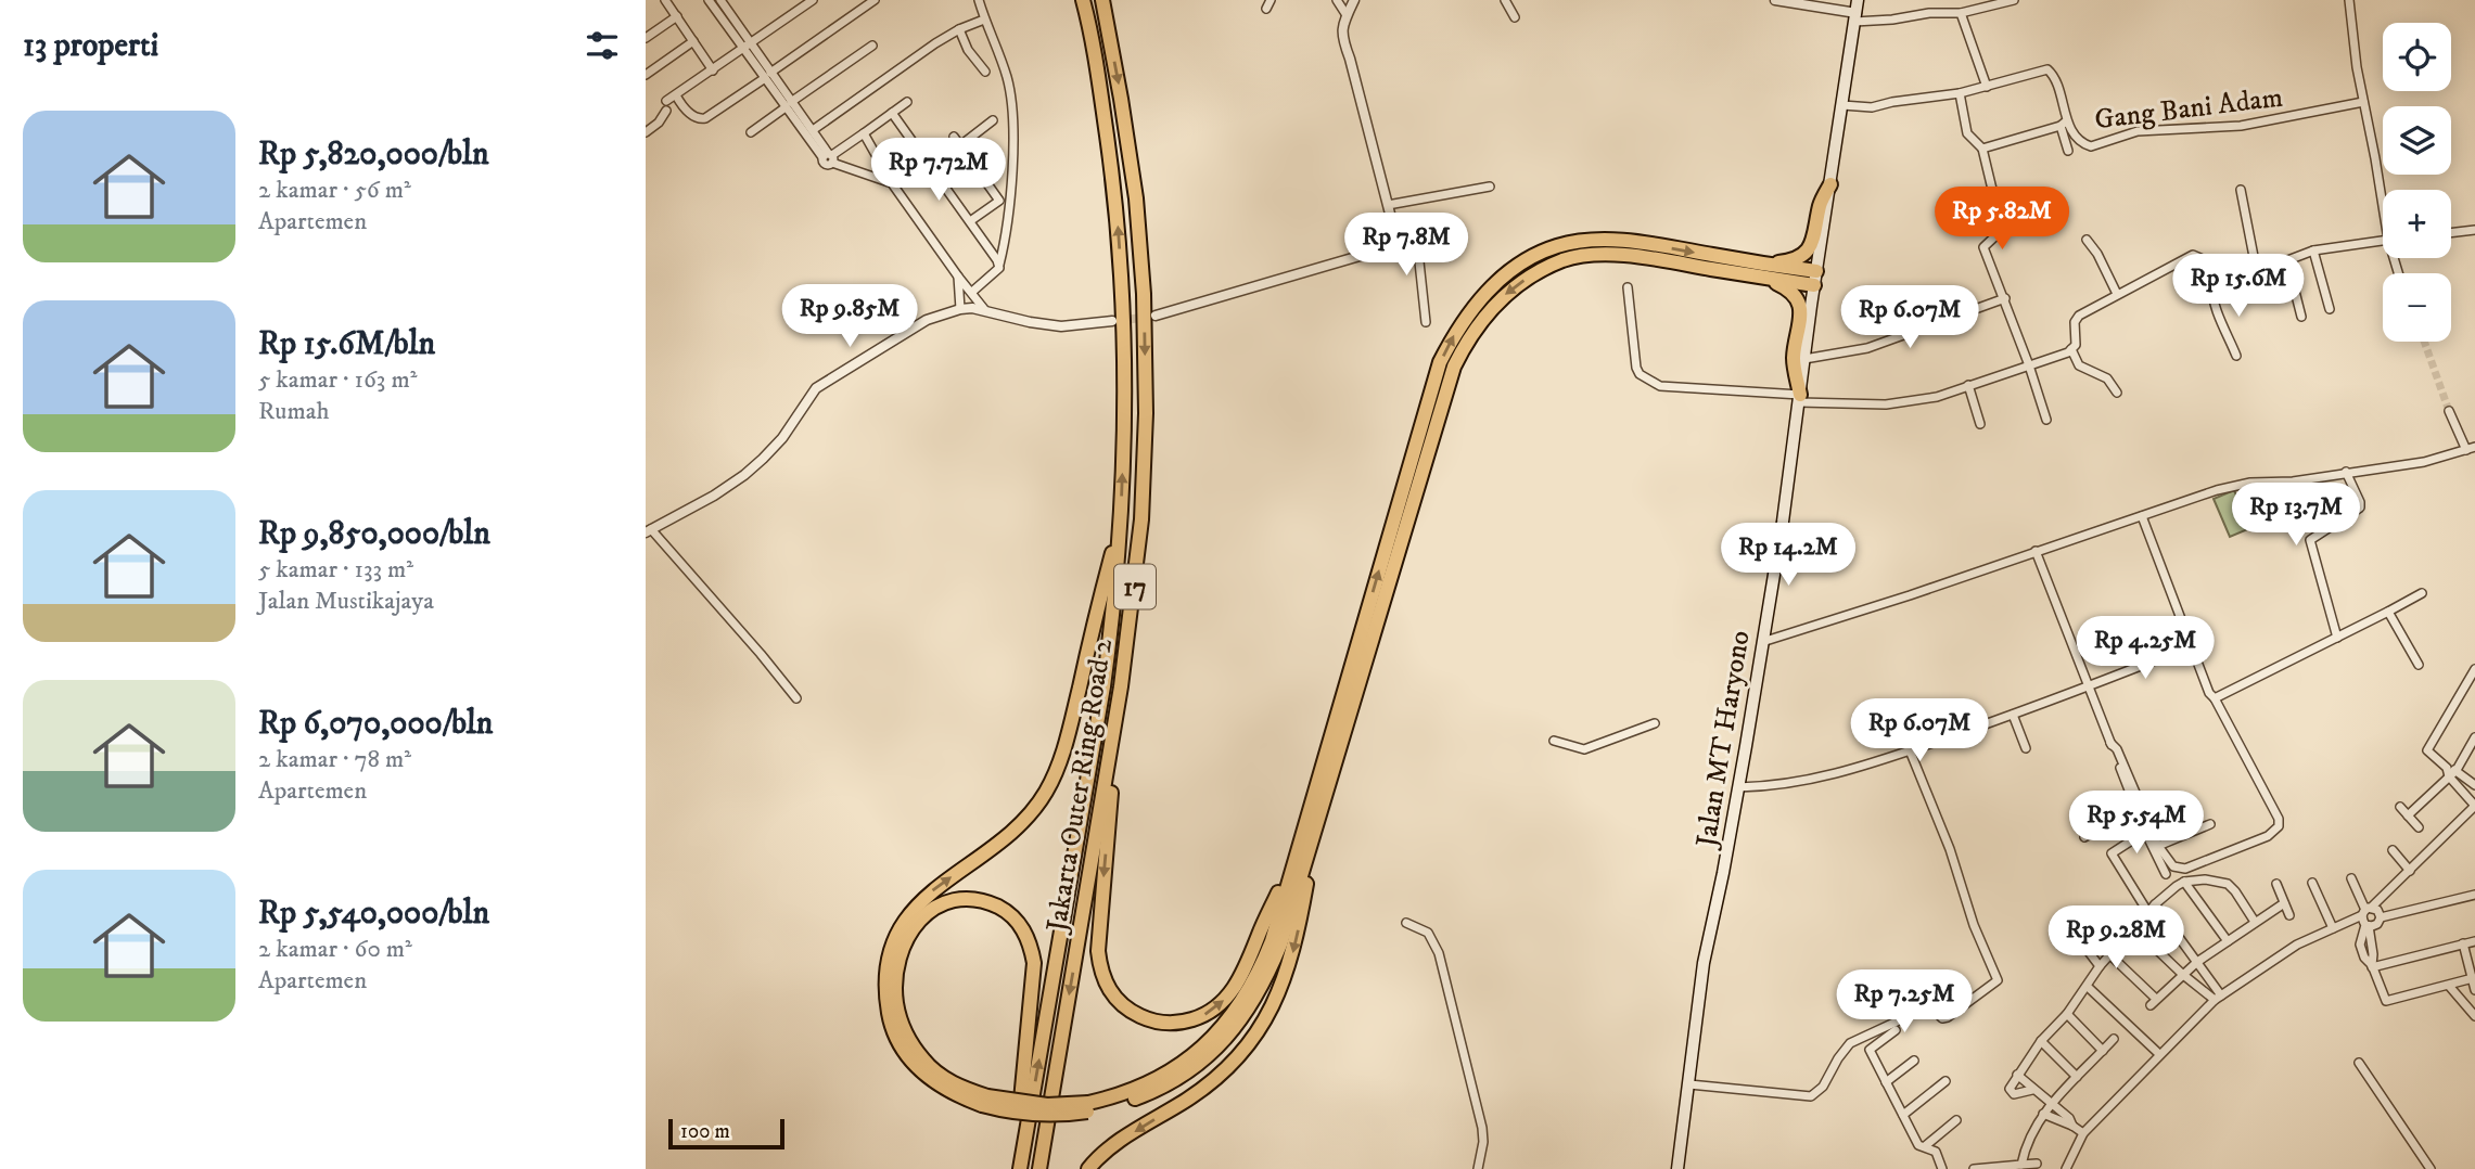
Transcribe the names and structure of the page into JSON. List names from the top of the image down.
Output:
{
  "streets": {
    "highway": ["17", "Jakarta Outer Ring Road 2"],
    "main road": ["Jalan MT Haryono"],
    "street": ["Gang Bani Adam"]
  },
  "crossings": [
    ["Gang Bani Adam", "Jalan MT Haryono"]
  ],
  "scale_bar": "100 m",
  "page": {
    "heading": "13 properti",
    "map_buttons": ["+", "−"],
    "list": [
      {
        "name": "Rp 5,820,000/bln",
        "note": "2 kamar · 56 m² · Apartemen"
      },
      {
        "name": "Rp 15.6M/bln",
        "note": "5 kamar · 163 m² · Rumah"
      },
      {
        "name": "Rp 9,850,000/bln",
        "note": "5 kamar · 133 m² · Jalan Mustikajaya"
      },
      {
        "name": "Rp 6,070,000/bln",
        "note": "2 kamar · 78 m² · Apartemen"
      },
      {
        "name": "Rp 5,540,000/bln",
        "note": "2 kamar · 60 m² · Apartemen"
      }
    ],
    "price": [
      "Rp 7.72M",
      "Rp 5.82M",
      "Rp 7.8M",
      "Rp 15.6M",
      "Rp 9.85M",
      "Rp 6.07M",
      "Rp 13.7M",
      "Rp 14.2M",
      "Rp 4.25M",
      "Rp 6.07M",
      "Rp 5.54M",
      "Rp 9.28M",
      "Rp 7.25M"
    ],
    "scale": "100 m"
  }
}
